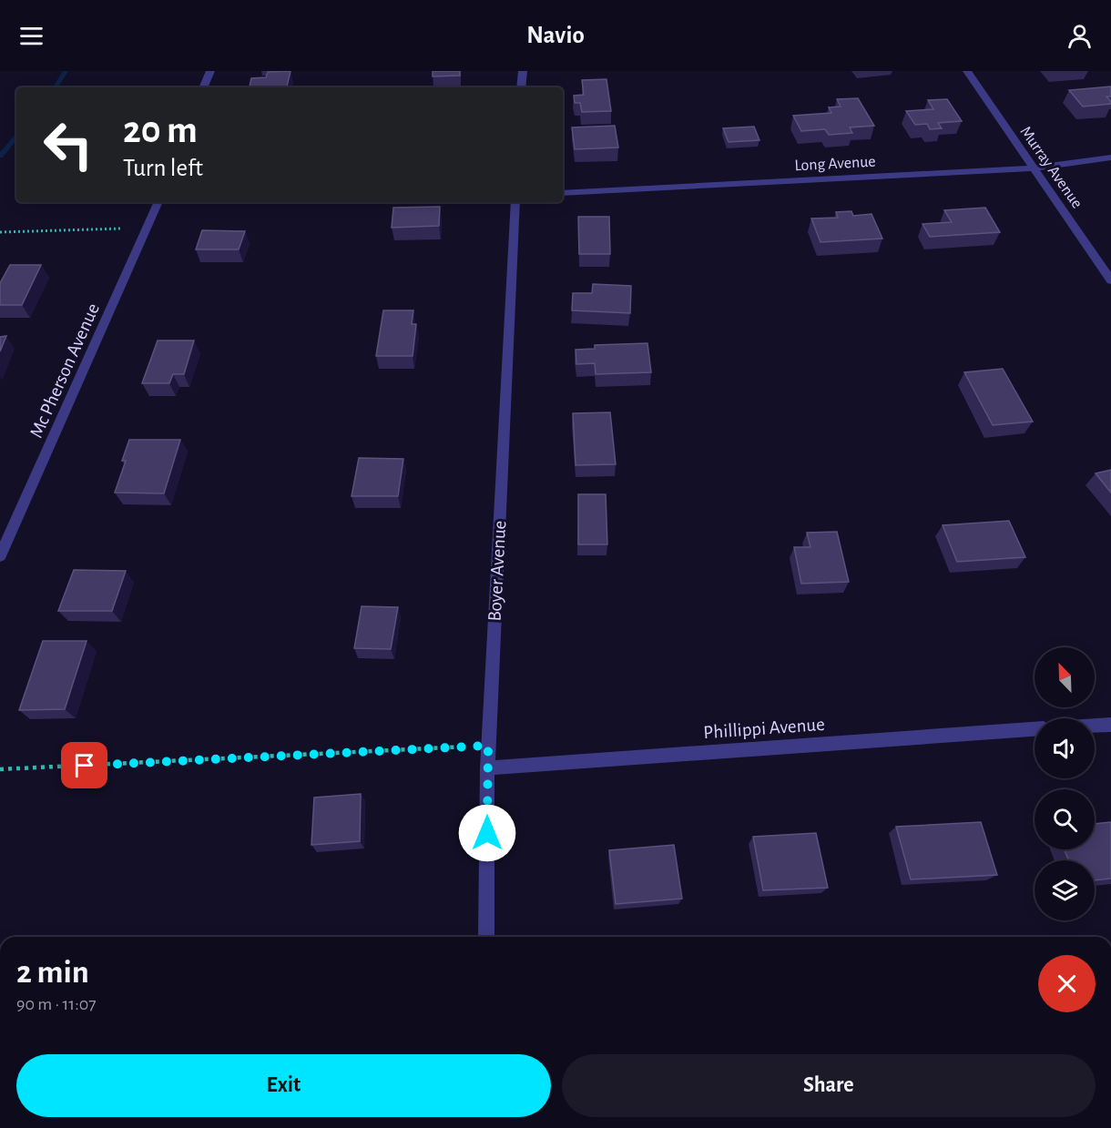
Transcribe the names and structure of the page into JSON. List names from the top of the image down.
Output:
{
  "streets": {
    "street": [
      "Long Avenue",
      "Murray Avenue",
      "Mc Pherson Avenue",
      "Boyer Avenue",
      "Phillippi Avenue"
    ]
  },
  "crossings": [
    ["Long Avenue", "Murray Avenue"],
    ["Boyer Avenue", "Phillippi Avenue"]
  ],
  "north": "top left",
  "page": {
    "header": "Navio",
    "turn": ["20 m", "Turn left"],
    "heading": ["2 min", "90 m · 11:07"],
    "buttons": ["Exit", "Share"]
  }
}
